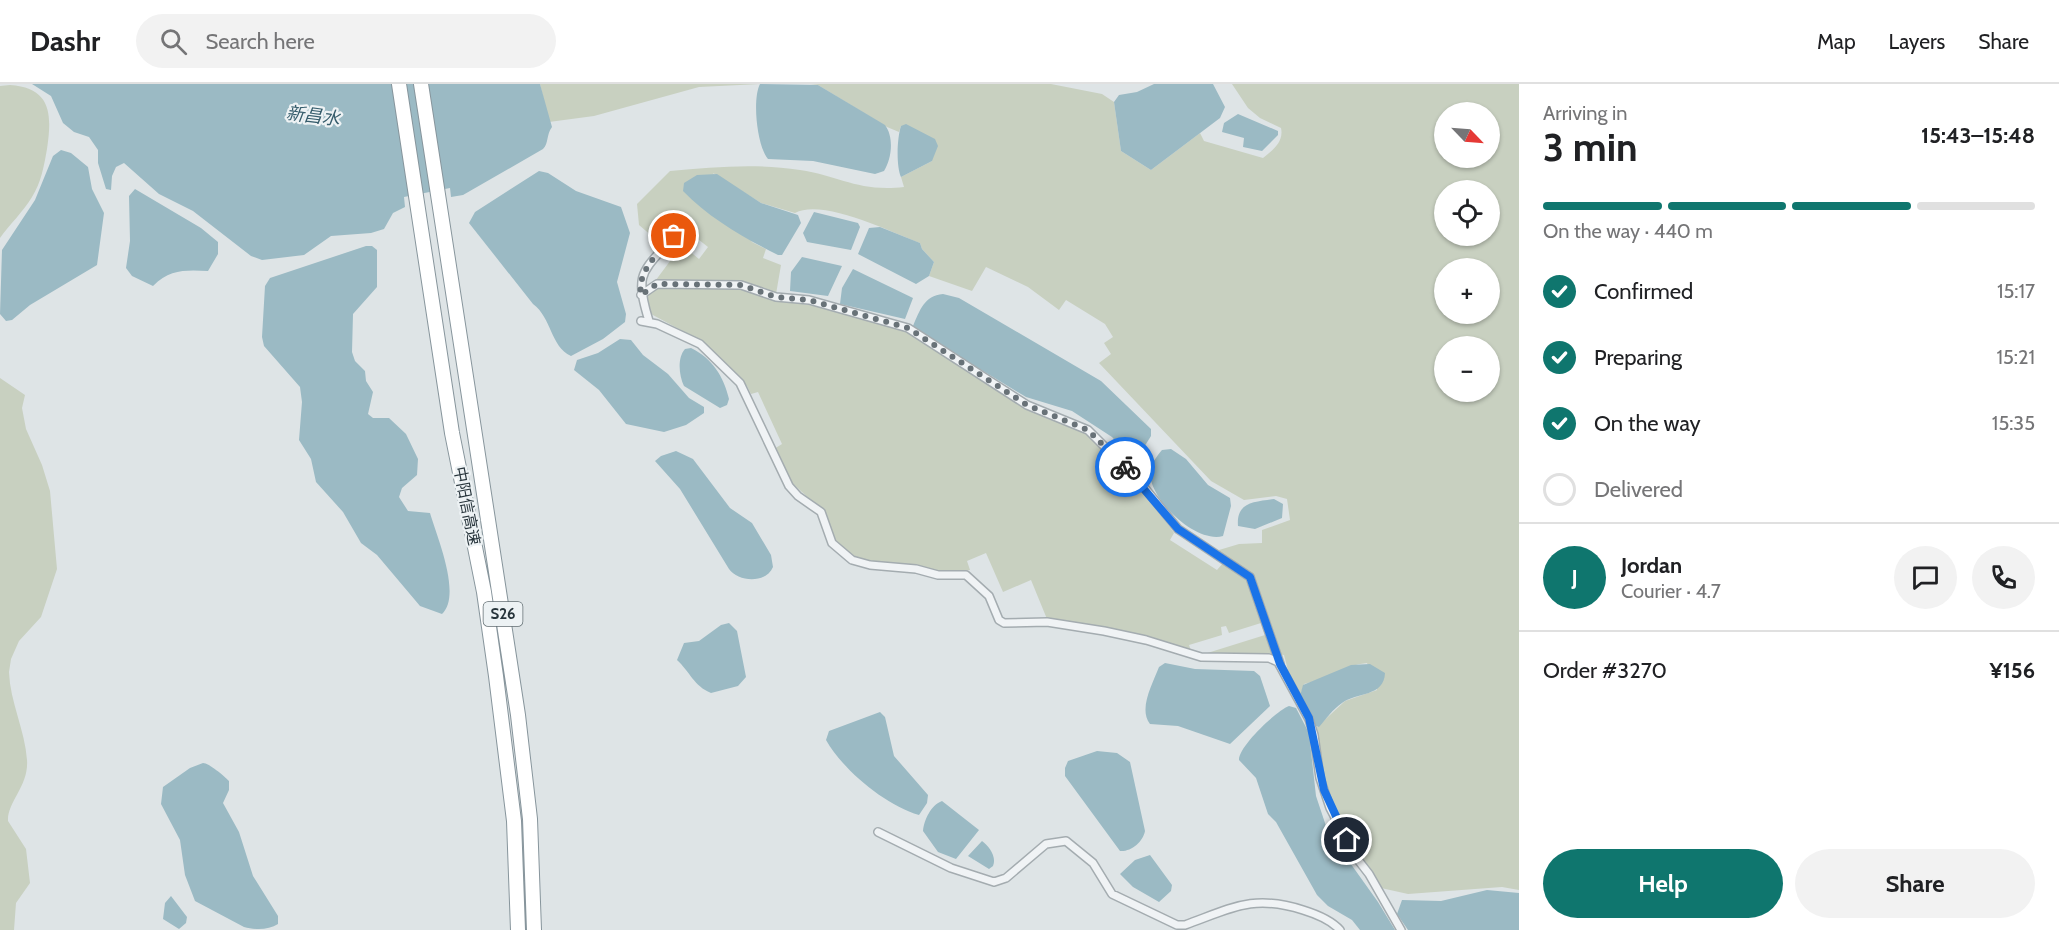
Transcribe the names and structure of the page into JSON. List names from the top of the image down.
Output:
{
  "streets": {
    "highway": ["中阳信高速", "S26"]
  },
  "water": ["新昌水"],
  "north": "bottom right",
  "page": {
    "header": "Dashr",
    "search": "Search here",
    "nav": ["Map", "Layers", "Share"],
    "heading": ["3 min", "Arriving in", "15:43–15:48"],
    "panel": [
      "Jordan",
      "Courier · 4.7",
      "Order #3270",
      "¥156"
    ],
    "map_buttons": ["+", "−"],
    "bar": "On the way · 440 m",
    "list": [
      ["Confirmed", "15:17"],
      ["Preparing", "15:21"],
      ["On the way", "15:35"],
      "Delivered"
    ],
    "round": "J",
    "buttons": ["Help", "Share"]
  }
}
